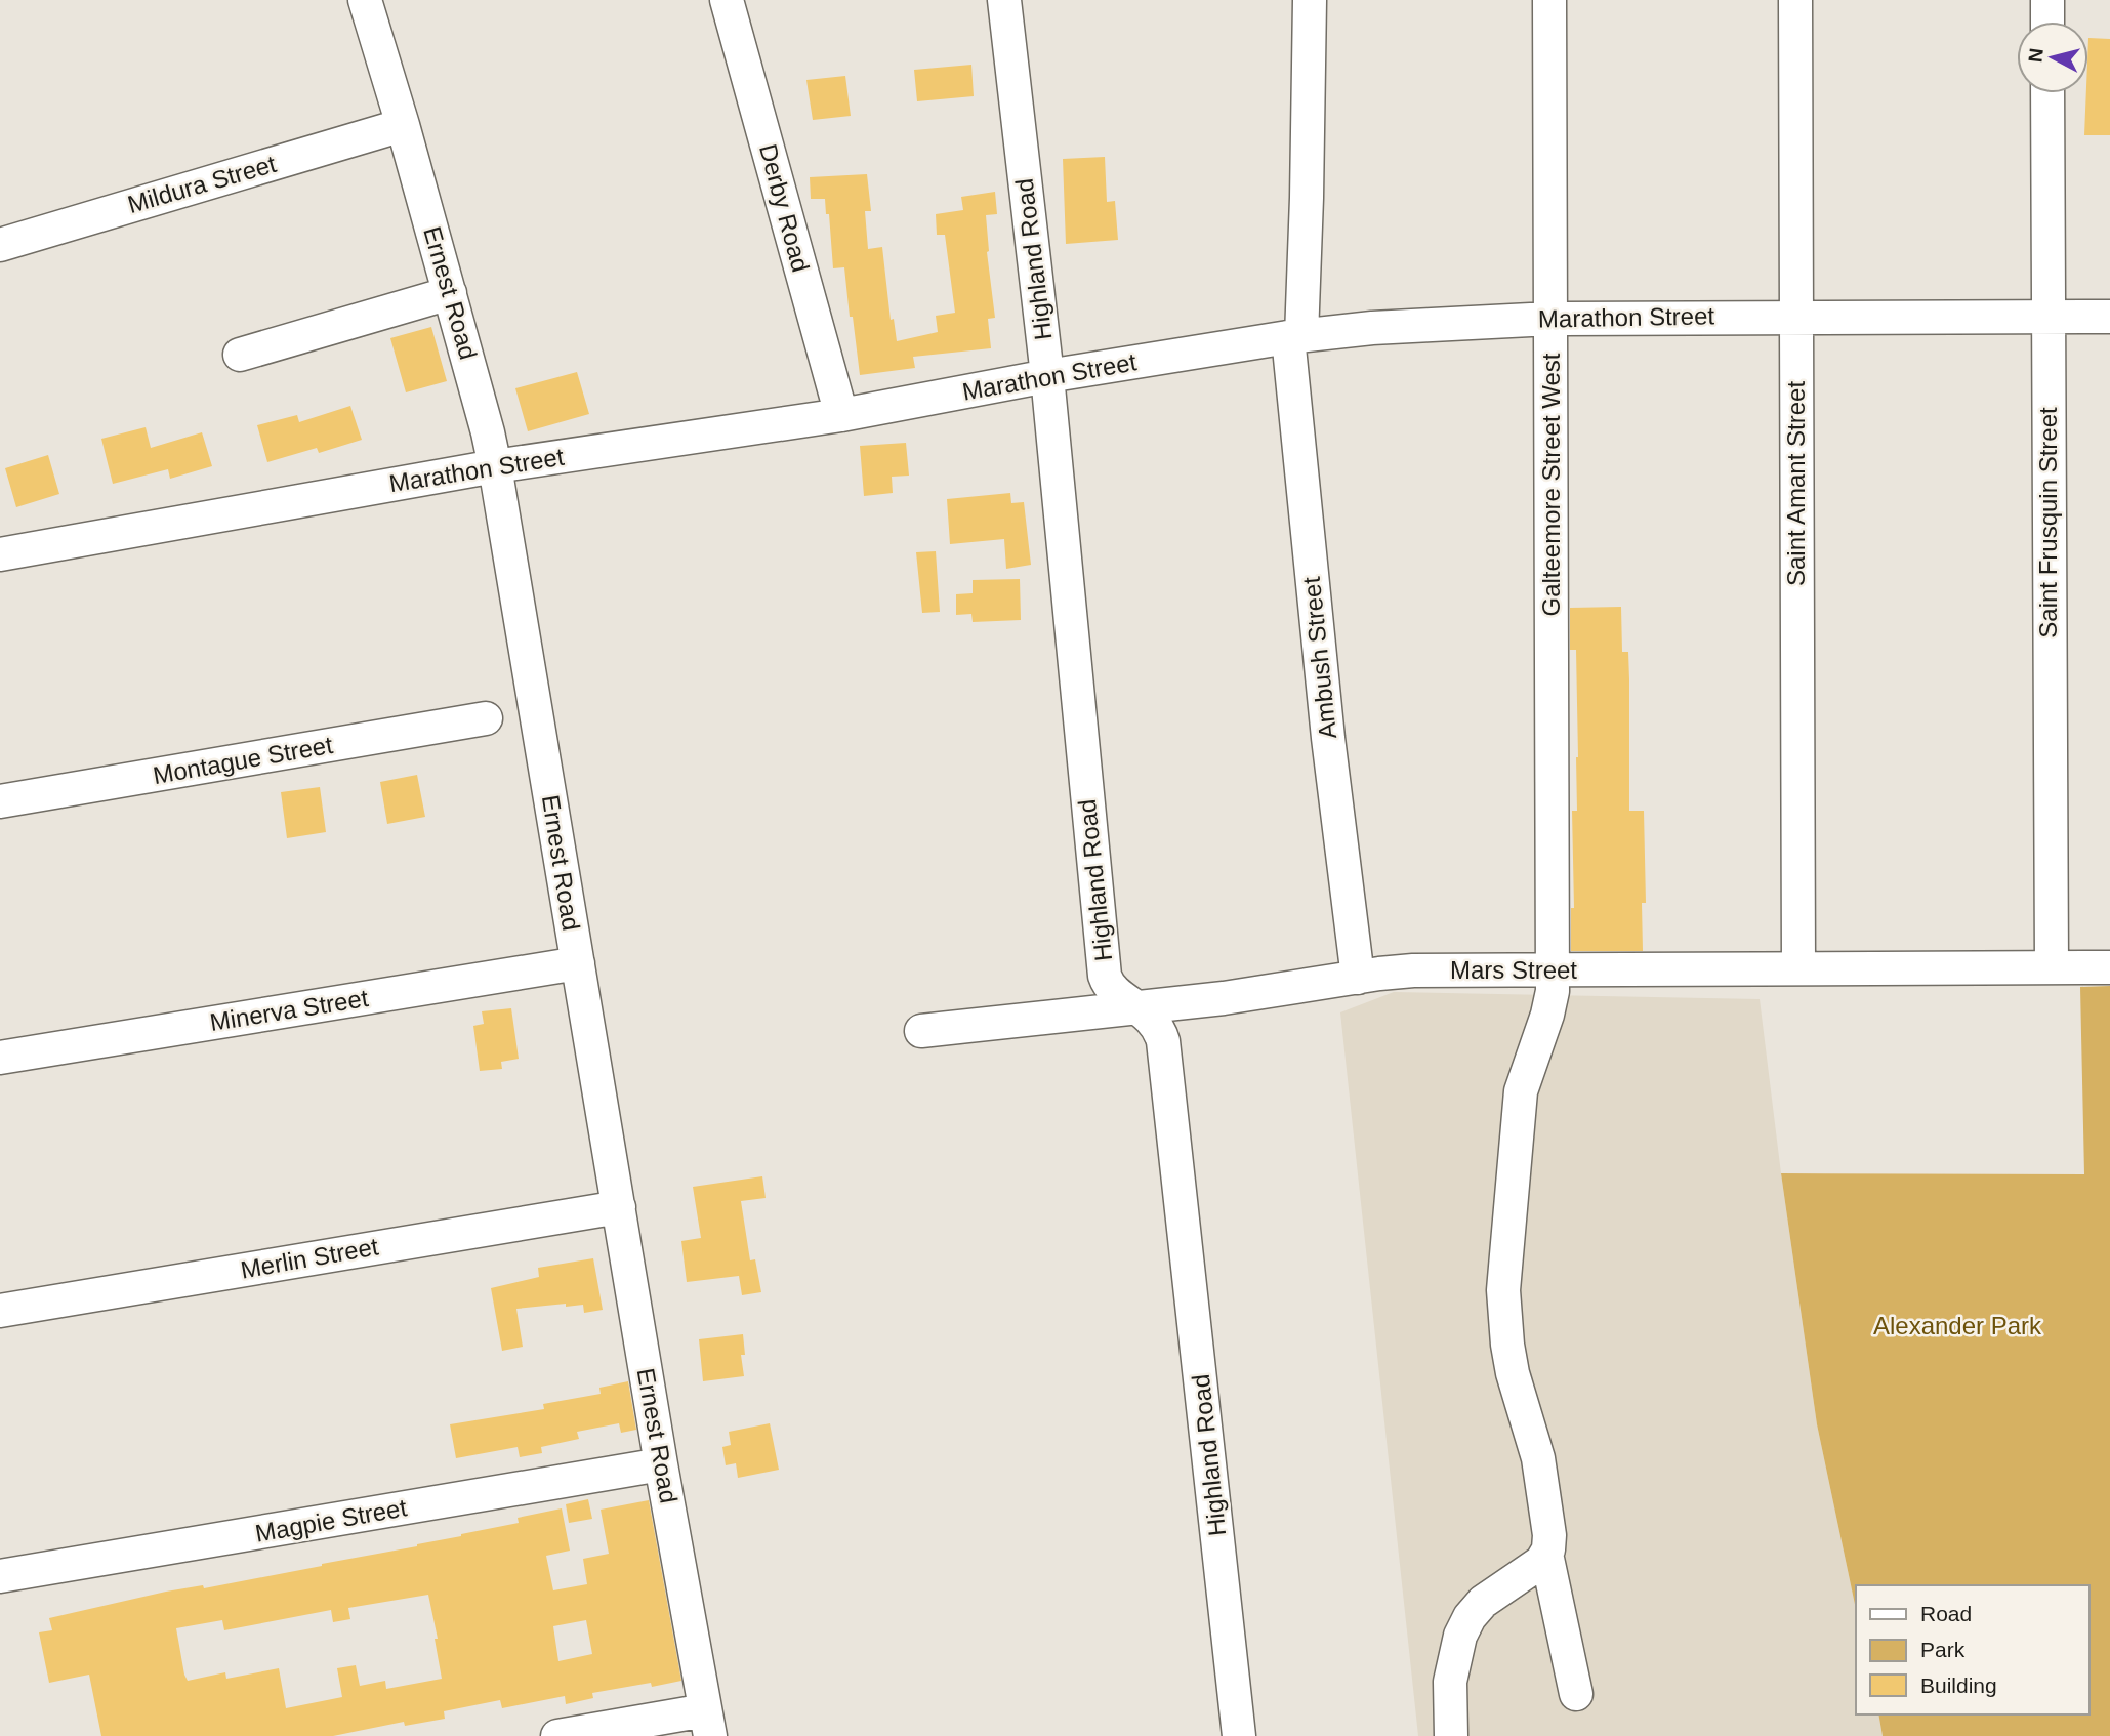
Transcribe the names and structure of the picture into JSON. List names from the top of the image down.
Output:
{
  "streets": {
    "street": [
      "Mildura Street",
      "Derby Road",
      "Highland Road",
      "Ernest Road",
      "Marathon Street",
      "Saint Amant Street",
      "Galteemore Street West",
      "Saint Frusquin Street",
      "Ambush Street",
      "Montague Street",
      "Mars Street",
      "Minerva Street",
      "Merlin Street",
      "Magpie Street"
    ]
  },
  "crossings": [
    ["Mildura Street", "Ernest Road"],
    ["Derby Road", "Marathon Street"],
    ["Highland Road", "Marathon Street"],
    ["Highland Road", "Mars Street"],
    ["Ernest Road", "Marathon Street"],
    ["Ernest Road", "Minerva Street"],
    ["Ernest Road", "Merlin Street"],
    ["Ernest Road", "Magpie Street"],
    ["Marathon Street", "Saint Amant Street"],
    ["Marathon Street", "Galteemore Street West"],
    ["Marathon Street", "Saint Frusquin Street"],
    ["Marathon Street", "Ambush Street"],
    ["Saint Amant Street", "Mars Street"],
    ["Galteemore Street West", "Mars Street"],
    ["Saint Frusquin Street", "Mars Street"],
    ["Ambush Street", "Mars Street"]
  ],
  "parks": ["Alexander Park"],
  "legend": ["Road", "Park", "Building"],
  "north": "left"
}
